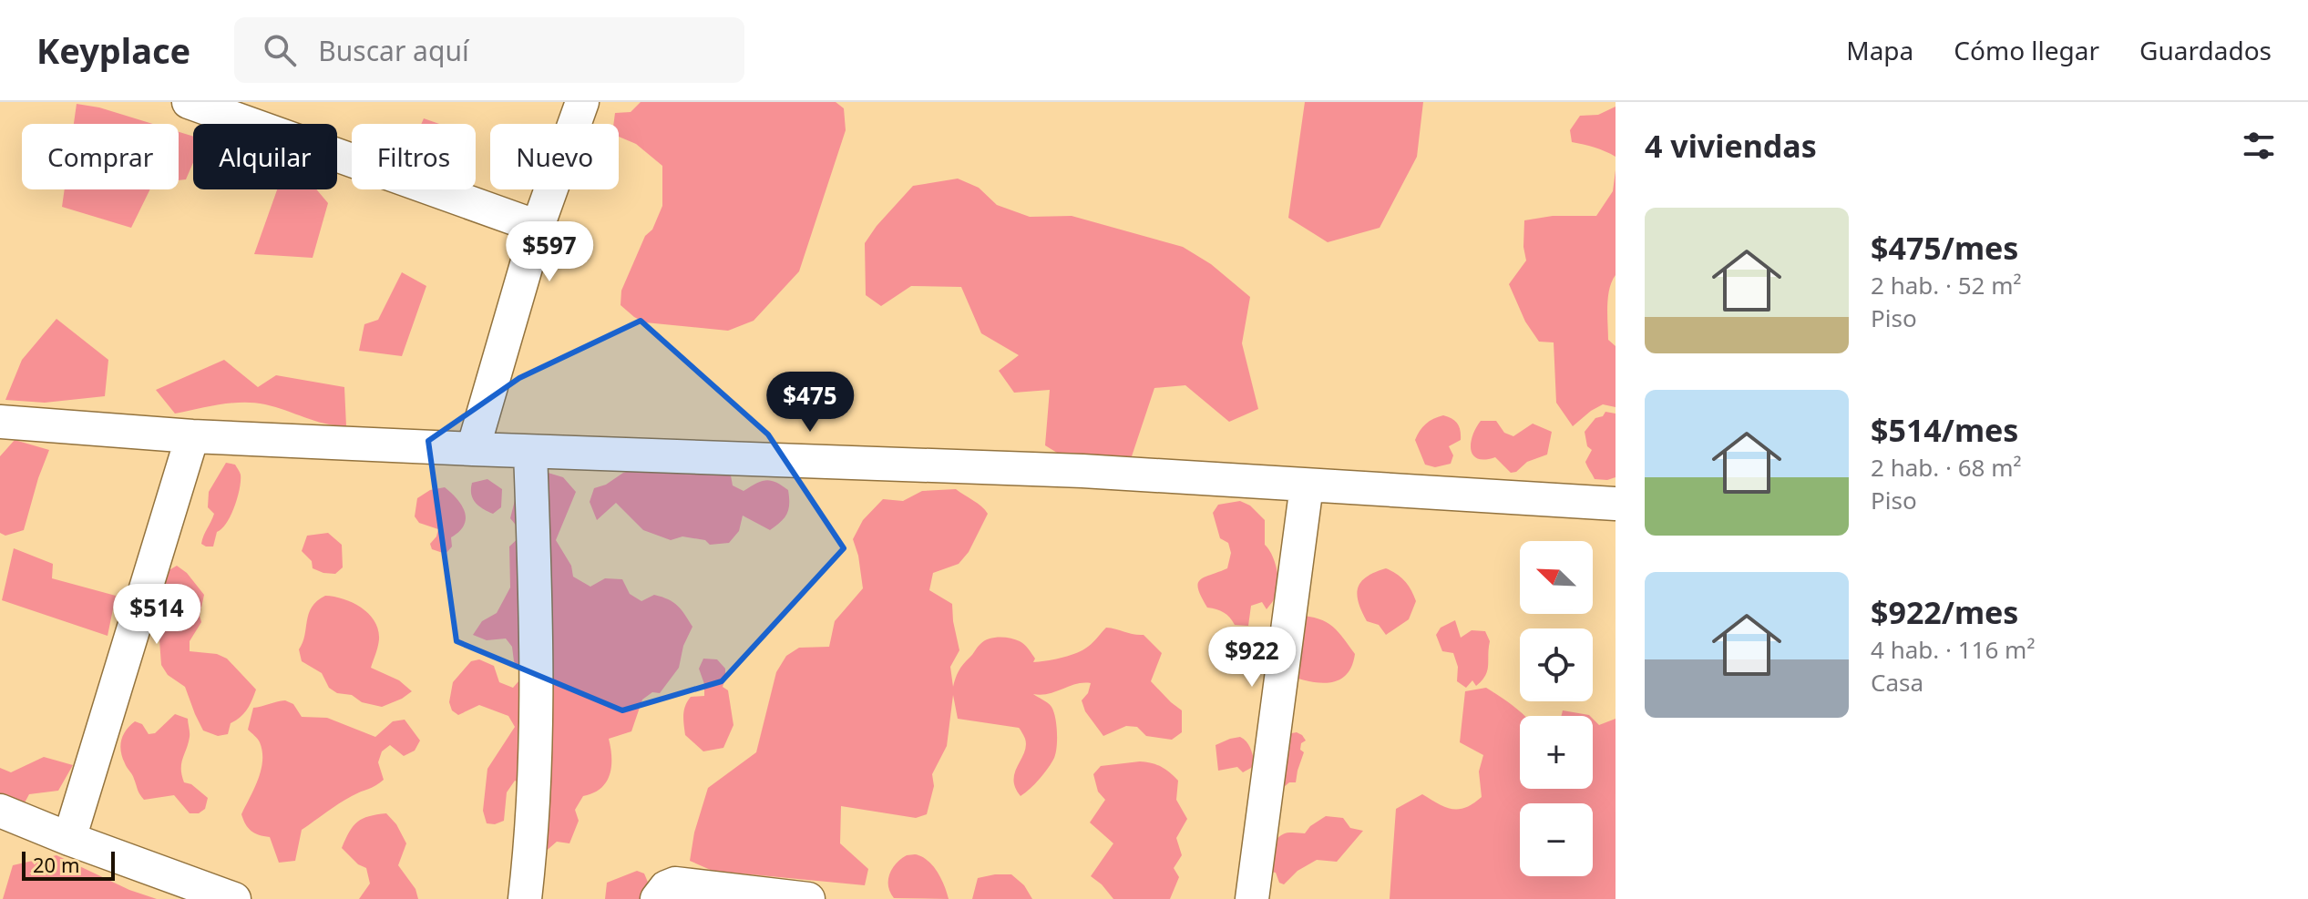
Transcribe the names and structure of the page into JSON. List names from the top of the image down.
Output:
{
  "scale_bar": "20 m",
  "north": "top left",
  "page": {
    "header": "Keyplace",
    "search": "Buscar aquí",
    "nav": ["Mapa", "Cómo llegar", "Guardados"],
    "heading": "4 viviendas",
    "chip": [
      "Comprar",
      "Alquilar",
      "Filtros",
      "Nuevo"
    ],
    "list": [
      {
        "name": "$475/mes",
        "note": "2 hab. · 52 m² · Piso"
      },
      {
        "name": "$514/mes",
        "note": "2 hab. · 68 m² · Piso"
      },
      {
        "name": "$922/mes",
        "note": "4 hab. · 116 m² · Casa"
      }
    ],
    "price": [
      "$597",
      "$475",
      "$514",
      "$922"
    ],
    "map_buttons": ["+", "−"],
    "scale": "20 m"
  }
}
